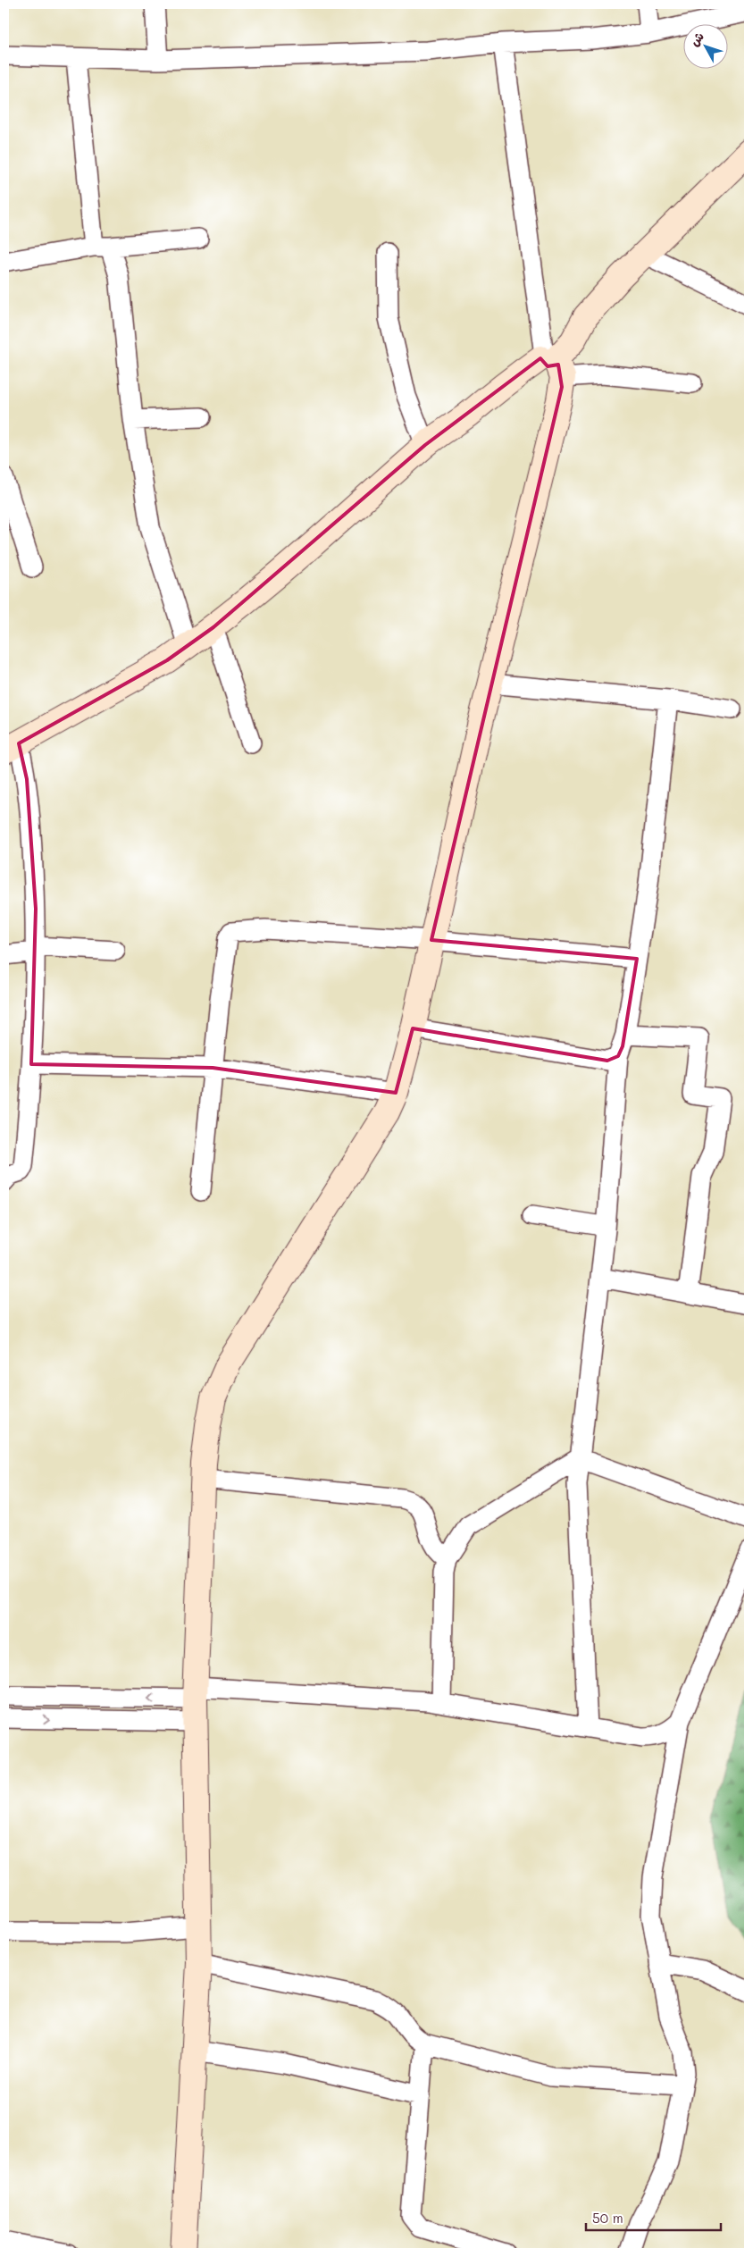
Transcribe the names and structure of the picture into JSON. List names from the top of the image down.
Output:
{
  "scale_bar": "50 m",
  "north": "top left"
}
